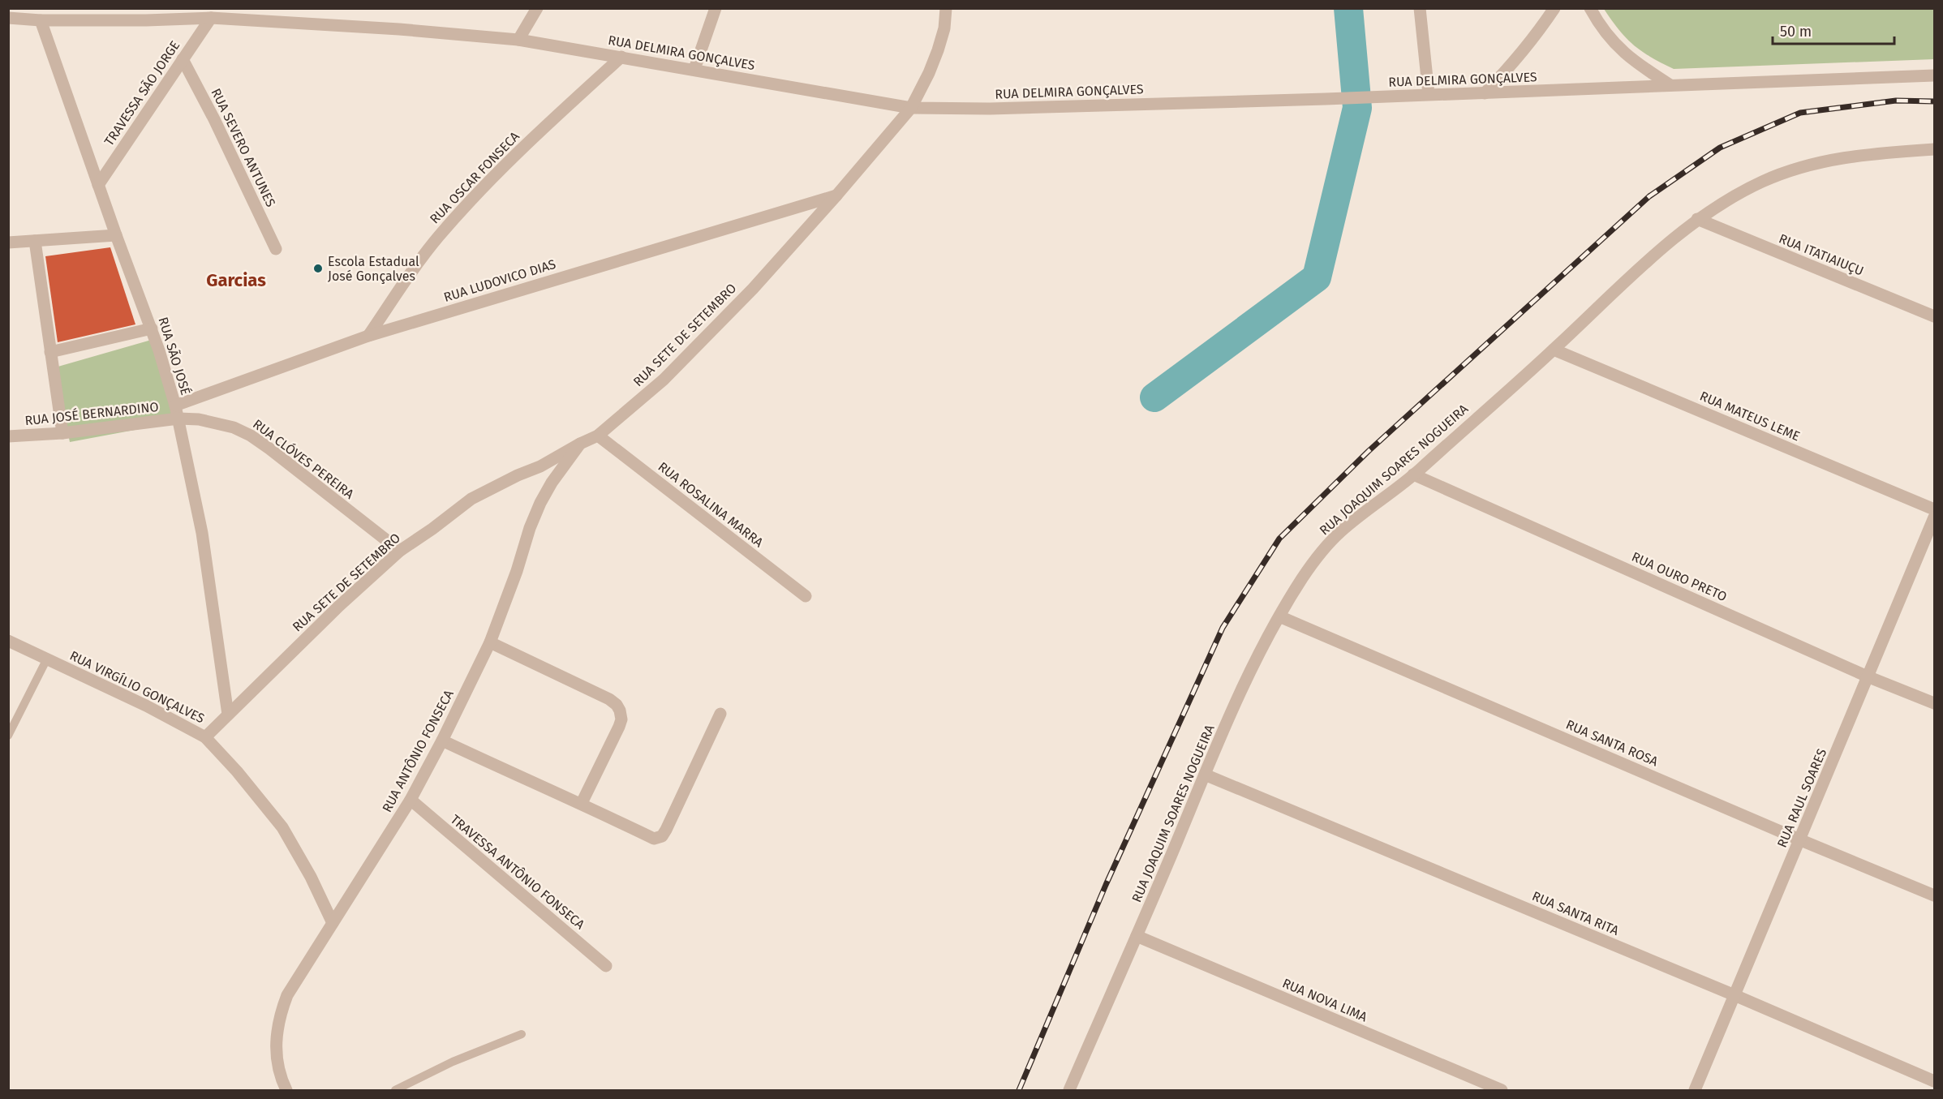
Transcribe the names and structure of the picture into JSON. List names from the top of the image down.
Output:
{
  "streets": {
    "street": [
      "RUA DELMIRA GONÇALVES",
      "TRAVESSA SÃO JORGE",
      "RUA SEVERO ANTUNES",
      "RUA OSCAR FONSECA",
      "RUA ITATIAIUÇU",
      "RUA LUDOVICO DIAS",
      "RUA SETE DE SETEMBRO",
      "RUA SÃO JOSÉ",
      "RUA JOSÉ BERNARDINO",
      "RUA MATEUS LEME",
      "RUA CLÓVES PEREIRA",
      "RUA JOAQUIM SOARES NOGUEIRA",
      "RUA ROSALINA MARRA",
      "RUA OURO PRETO",
      "RUA VIRGÍLIO GONÇALVES",
      "RUA SANTA ROSA",
      "RUA ANTÔNIO FONSECA",
      "RUA RAUL SOARES",
      "TRAVESSA ANTÔNIO FONSECA",
      "RUA SANTA RITA",
      "RUA NOVA LIMA"
    ]
  },
  "crossings": [
    ["RUA DELMIRA GONÇALVES", "TRAVESSA SÃO JORGE"],
    ["RUA DELMIRA GONÇALVES", "RUA OSCAR FONSECA"],
    ["RUA DELMIRA GONÇALVES", "RUA SETE DE SETEMBRO"],
    ["RUA DELMIRA GONÇALVES", "RUA SÃO JOSÉ"],
    ["TRAVESSA SÃO JORGE", "RUA SEVERO ANTUNES"],
    ["TRAVESSA SÃO JORGE", "RUA SÃO JOSÉ"],
    ["RUA OSCAR FONSECA", "RUA LUDOVICO DIAS"],
    ["RUA ITATIAIUÇU", "RUA JOAQUIM SOARES NOGUEIRA"],
    ["RUA LUDOVICO DIAS", "RUA SETE DE SETEMBRO"],
    ["RUA LUDOVICO DIAS", "RUA SÃO JOSÉ"],
    ["RUA SETE DE SETEMBRO", "RUA SÃO JOSÉ"],
    ["RUA SETE DE SETEMBRO", "RUA CLÓVES PEREIRA"],
    ["RUA SETE DE SETEMBRO", "RUA ROSALINA MARRA"],
    ["RUA SETE DE SETEMBRO", "RUA VIRGÍLIO GONÇALVES"],
    ["RUA SETE DE SETEMBRO", "RUA ANTÔNIO FONSECA"],
    ["RUA SÃO JOSÉ", "RUA JOSÉ BERNARDINO"],
    ["RUA SÃO JOSÉ", "RUA CLÓVES PEREIRA"],
    ["RUA JOSÉ BERNARDINO", "RUA CLÓVES PEREIRA"],
    ["RUA MATEUS LEME", "RUA JOAQUIM SOARES NOGUEIRA"],
    ["RUA JOAQUIM SOARES NOGUEIRA", "RUA OURO PRETO"],
    ["RUA JOAQUIM SOARES NOGUEIRA", "RUA SANTA ROSA"],
    ["RUA JOAQUIM SOARES NOGUEIRA", "RUA SANTA RITA"],
    ["RUA JOAQUIM SOARES NOGUEIRA", "RUA NOVA LIMA"],
    ["RUA OURO PRETO", "RUA RAUL SOARES"],
    ["RUA VIRGÍLIO GONÇALVES", "RUA ANTÔNIO FONSECA"],
    ["RUA SANTA ROSA", "RUA RAUL SOARES"],
    ["RUA ANTÔNIO FONSECA", "TRAVESSA ANTÔNIO FONSECA"],
    ["RUA RAUL SOARES", "RUA SANTA RITA"]
  ],
  "districts": ["Garcias"],
  "places": ["Escola Estadual José Gonçalves"],
  "scale_bar": "50 m"
}
